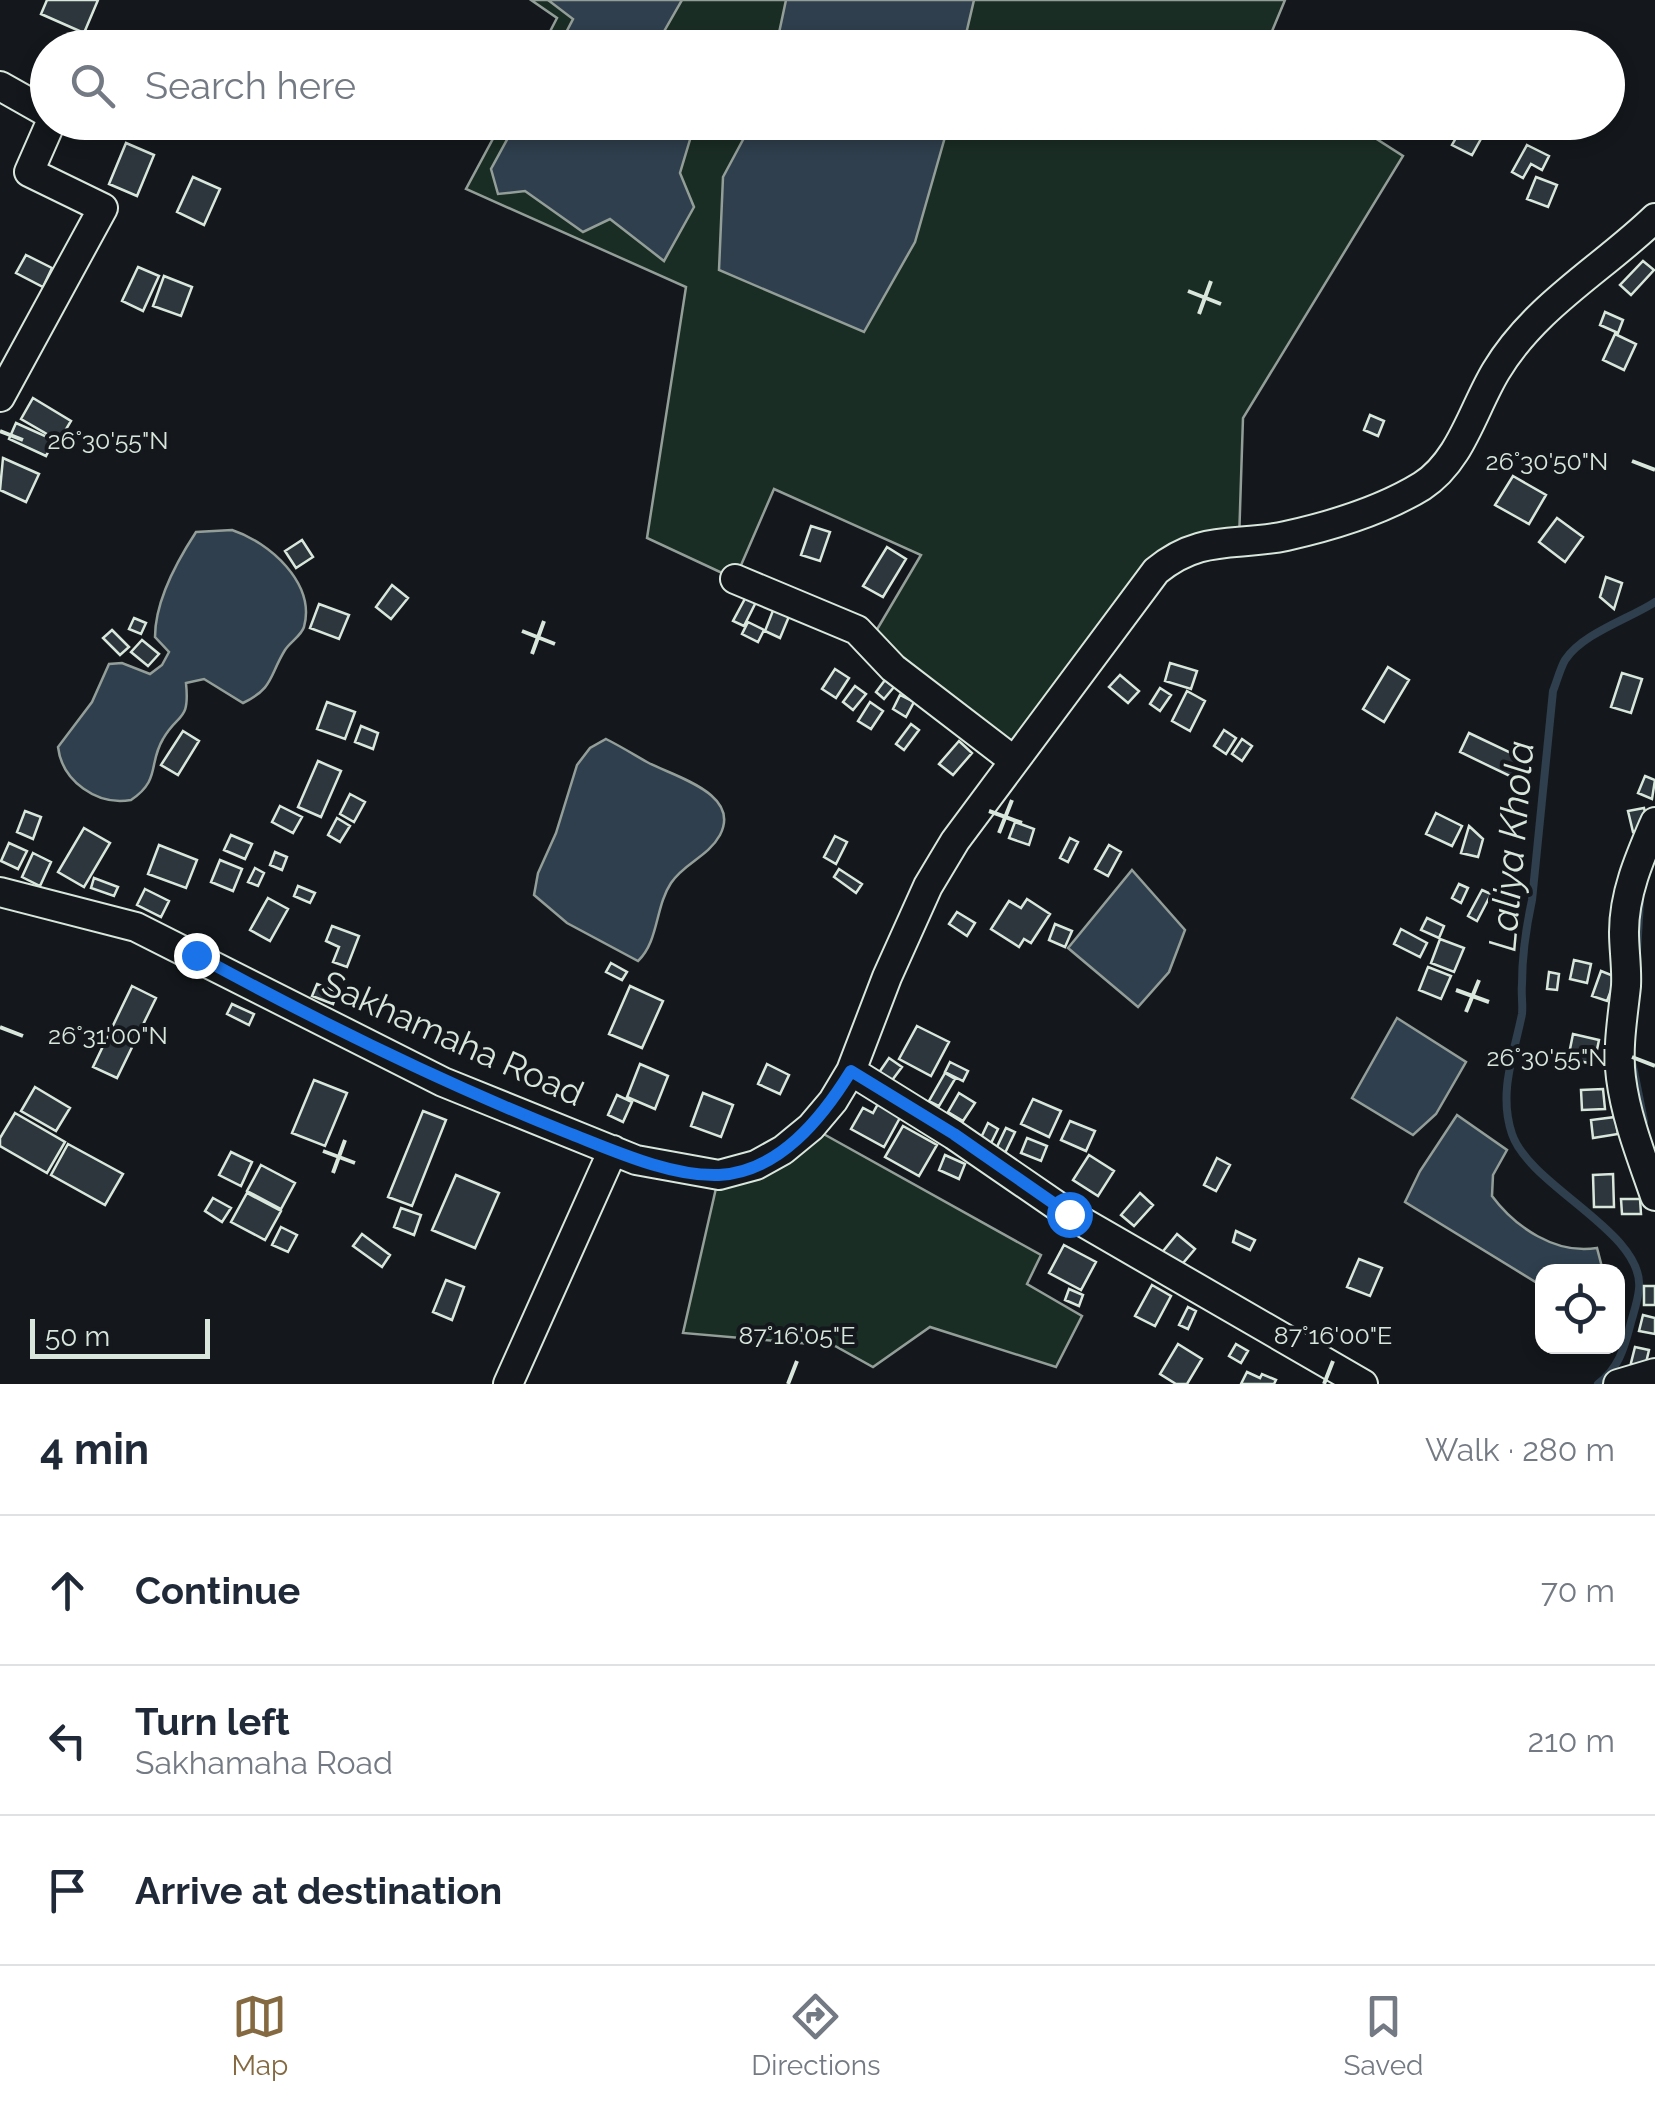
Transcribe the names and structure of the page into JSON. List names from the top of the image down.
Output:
{
  "streets": {
    "street": ["Sakhamaha Road"]
  },
  "water": ["Laliya Khola"],
  "scale_bar": "50 m",
  "page": {
    "search": "Search here",
    "scale": "50 m",
    "heading": ["4 min", "Walk · 280 m"],
    "list": [
      ["Continue", "70 m"],
      ["Turn left", "Sakhamaha Road", "210 m"],
      "Arrive at destination"
    ],
    "nav": ["Map", "Directions", "Saved"]
  },
  "coordinates": [
    "26°30'55\"N",
    "26°30'50\"N",
    "26°31'00\"N",
    "87°16'05\"E",
    "87°16'00\"E"
  ]
}
